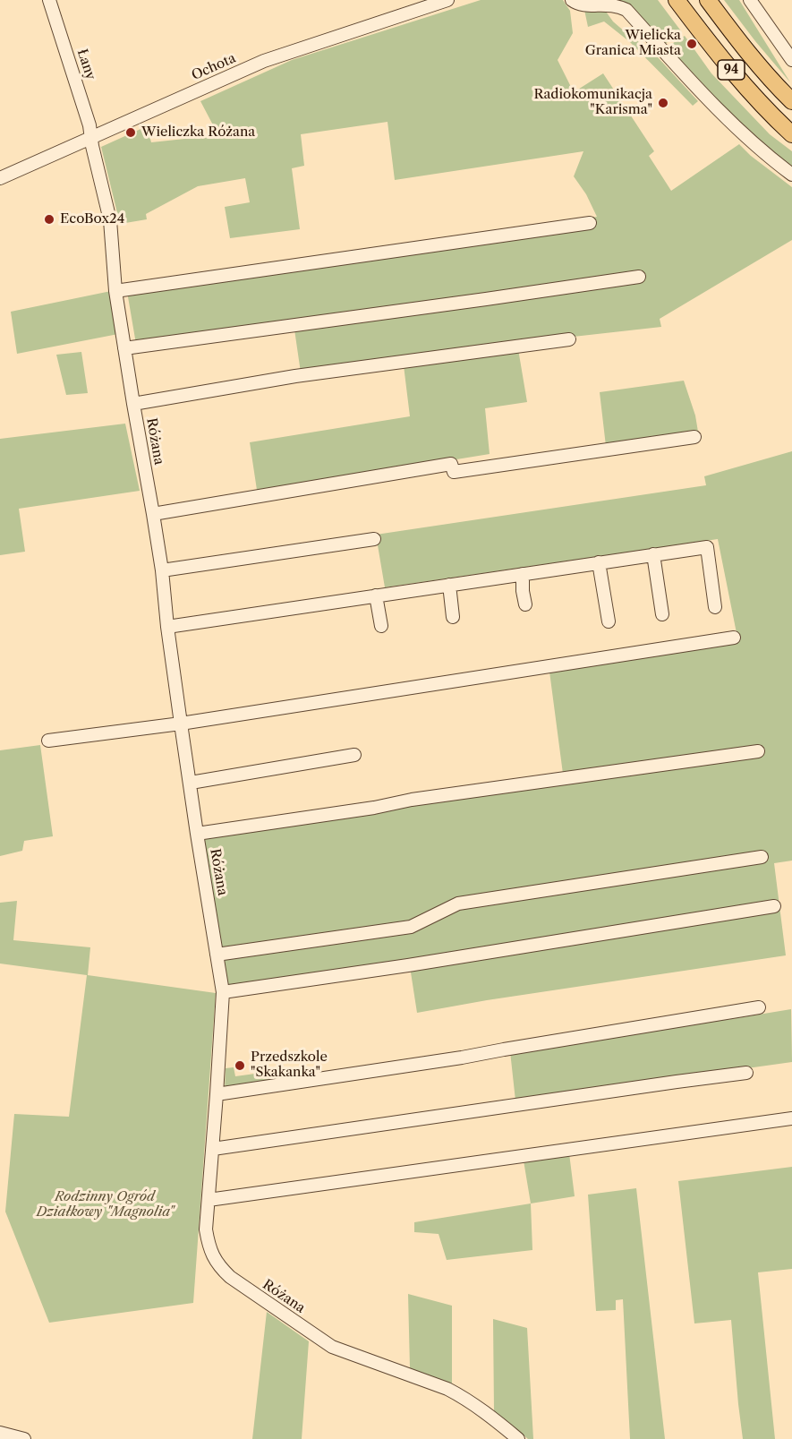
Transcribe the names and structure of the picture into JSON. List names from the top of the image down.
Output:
{
  "streets": {
    "main road": ["94"],
    "street": ["Łany", "Ochota", "Różana"]
  },
  "crossings": [
    ["Łany", "Ochota"],
    ["Łany", "Różana"],
    ["Ochota", "Różana"]
  ],
  "parks": ["Rodzinny Ogród Działkowy \"Magnolia\""],
  "places": [
    "Wielicka Granica Miasta",
    "Radiokomunikacja \"Karisma\"",
    "Wieliczka Różana",
    "EcoBox24",
    "Przedszkole \"Skakanka\""
  ]
}
